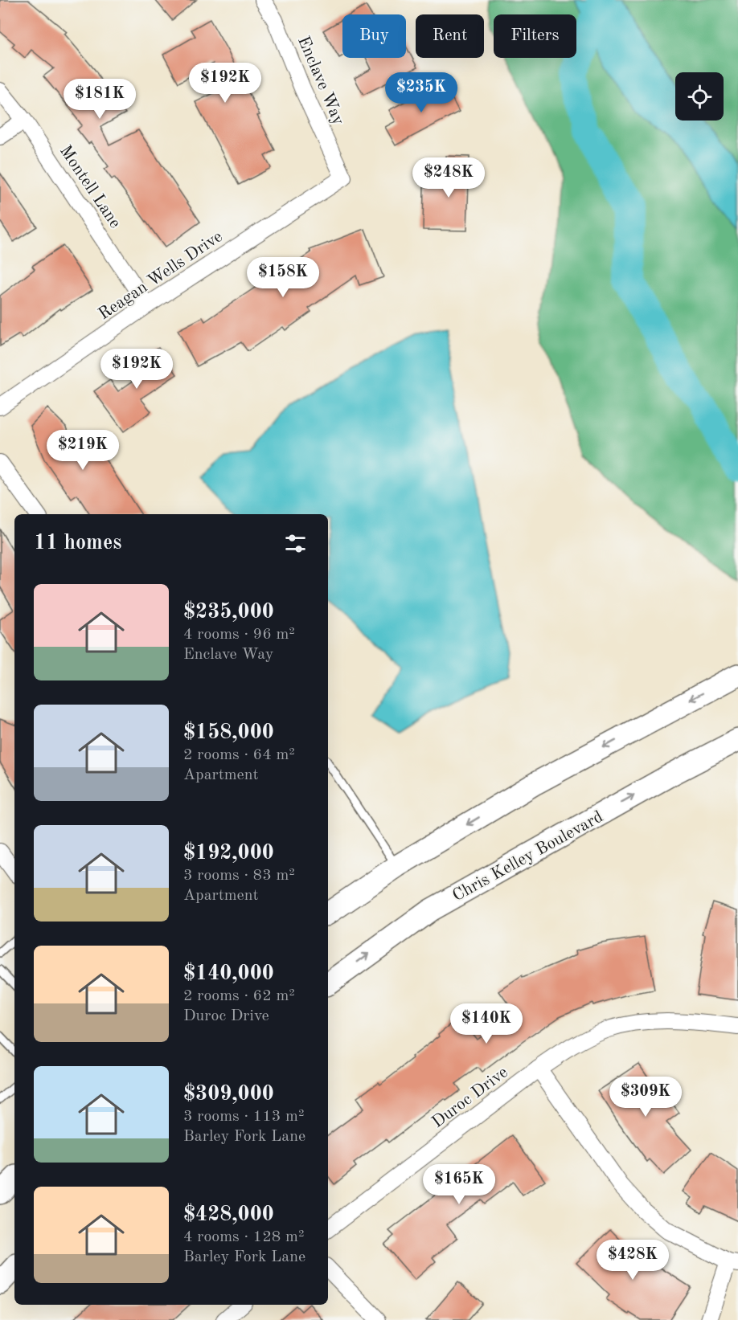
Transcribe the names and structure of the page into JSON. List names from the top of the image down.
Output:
{
  "streets": {
    "main road": ["Chris Kelley Boulevard"],
    "street": [
      "Enclave Way",
      "Montell Lane",
      "Reagan Wells Drive",
      "Duroc Drive"
    ]
  },
  "crossings": [
    ["Enclave Way", "Reagan Wells Drive"],
    ["Montell Lane", "Reagan Wells Drive"]
  ],
  "page": {
    "chip": ["Buy", "Rent", "Filters"],
    "price": [
      "$192K",
      "$235K",
      "$181K",
      "$248K",
      "$158K",
      "$192K",
      "$219K",
      "$140K",
      "$309K",
      "$165K",
      "$428K"
    ],
    "heading": "11 homes",
    "list": [
      {
        "name": "$235,000",
        "note": "4 rooms · 96 m² · Enclave Way"
      },
      {
        "name": "$158,000",
        "note": "2 rooms · 64 m² · Apartment"
      },
      {
        "name": "$192,000",
        "note": "3 rooms · 83 m² · Apartment"
      },
      {
        "name": "$140,000",
        "note": "2 rooms · 62 m² · Duroc Drive"
      },
      {
        "name": "$309,000",
        "note": "3 rooms · 113 m² · Barley Fork Lane"
      },
      {
        "name": "$428,000",
        "note": "4 rooms · 128 m² · Barley Fork Lane"
      }
    ]
  }
}
